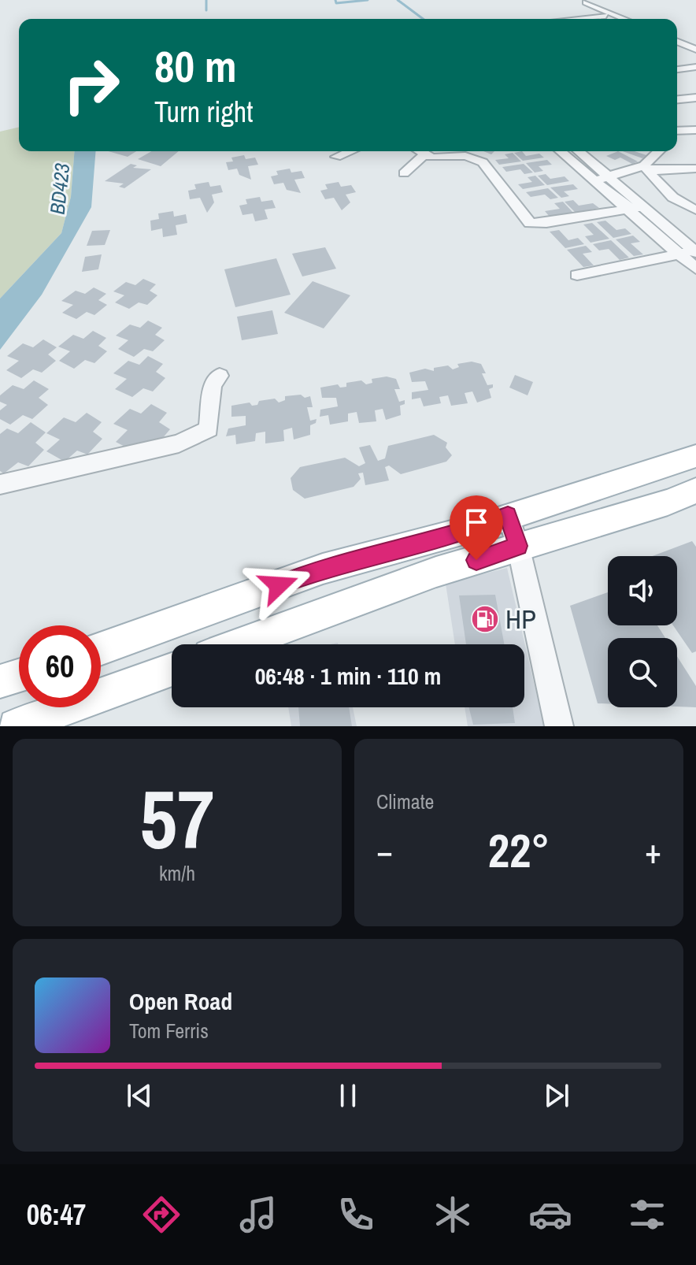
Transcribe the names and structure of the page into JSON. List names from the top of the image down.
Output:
{
  "water": ["BD423"],
  "places": {
    "fuel station": ["HP"]
  },
  "page": {
    "turn": ["80 m", "Turn right"],
    "limit": "60",
    "trip": "06:48 · 1 min · 110 m",
    "tile": [
      ["57", "km/h"],
      "Climate"
    ],
    "heat": ["−", "22°", "+"],
    "song": ["Open Road", "Tom Ferris"],
    "tabs": "06:47"
  }
}
